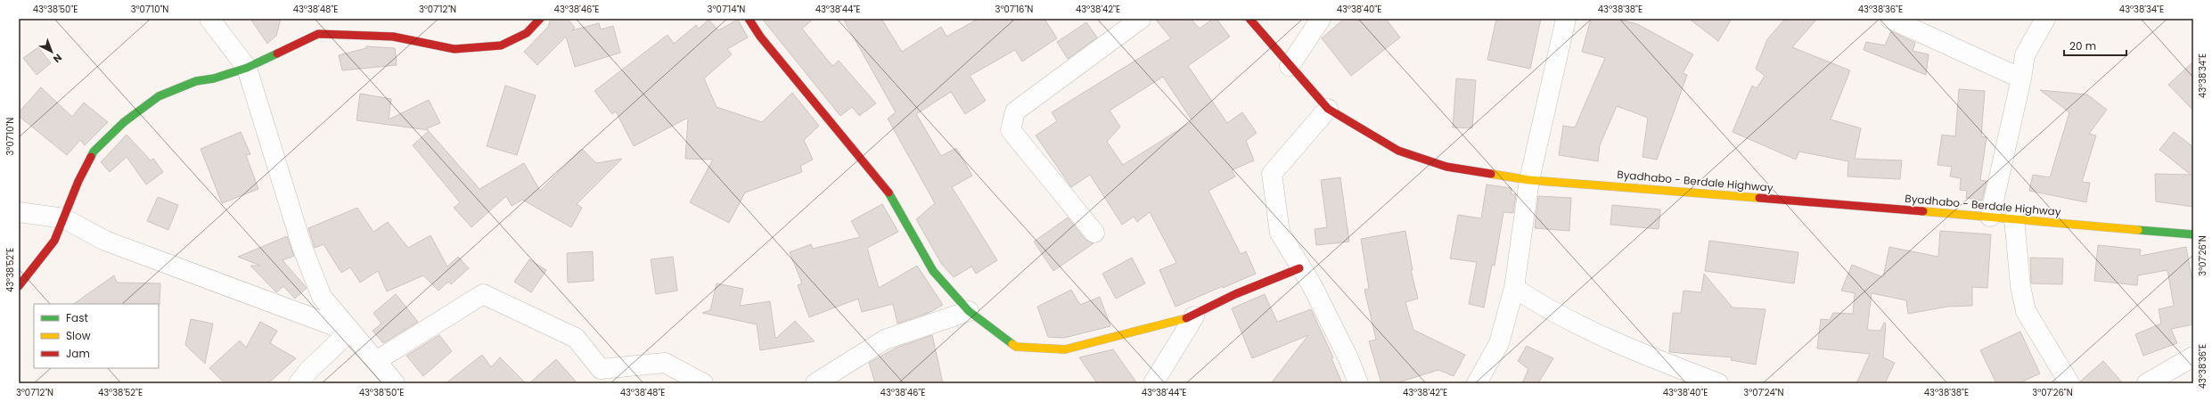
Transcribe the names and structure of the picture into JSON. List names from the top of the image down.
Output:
{
  "streets": {
    "street": ["Byadhabo - Berdale Highway"]
  },
  "legend": ["Fast", "Slow", "Jam"],
  "scale_bar": "20 m",
  "north": "bottom right",
  "coordinates": [
    "43°38'50\"E",
    "3°07'10\"N",
    "43°38'48\"E",
    "3°07'12\"N",
    "43°38'46\"E",
    "3°07'14\"N",
    "43°38'44\"E",
    "3°07'16\"N",
    "43°38'42\"E",
    "43°38'40\"E",
    "43°38'38\"E",
    "43°38'36\"E",
    "43°38'34\"E",
    "3°07'26\"N",
    "43°38'52\"E",
    "3°07'24\"N"
  ]
}
